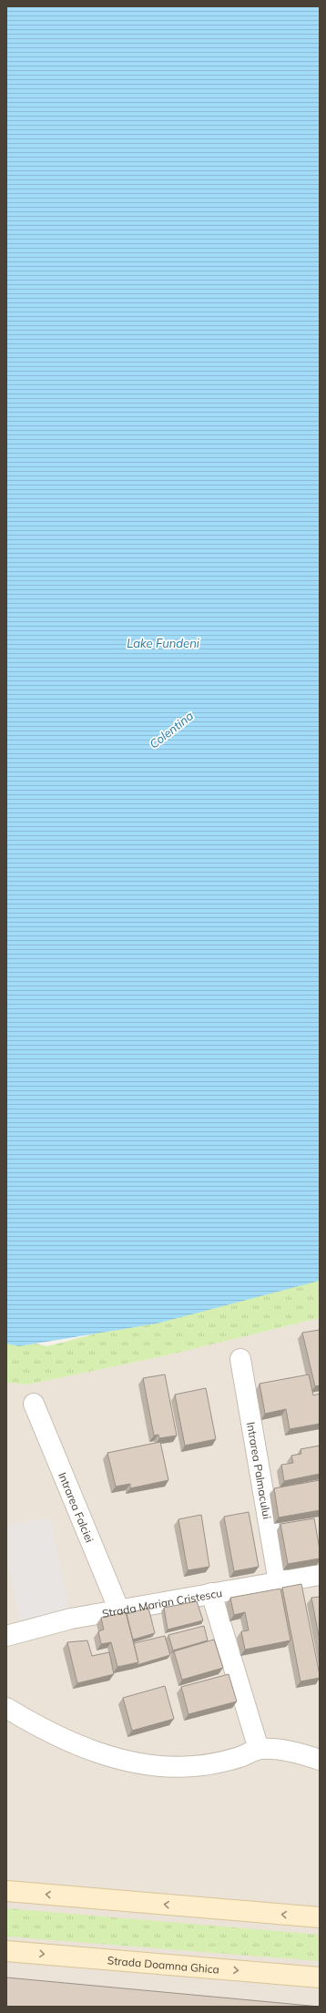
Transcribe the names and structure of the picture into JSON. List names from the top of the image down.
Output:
{
  "streets": {
    "main road": ["Strada Doamna Ghica"],
    "street": ["Intrarea Palmacului", "Intrarea Falciei", "Strada Marian Cristescu"]
  },
  "crossings": [
    ["Intrarea Palmacului", "Strada Marian Cristescu"],
    ["Intrarea Falciei", "Strada Marian Cristescu"]
  ],
  "water": ["Lake Fundeni", "Colentina"]
}
